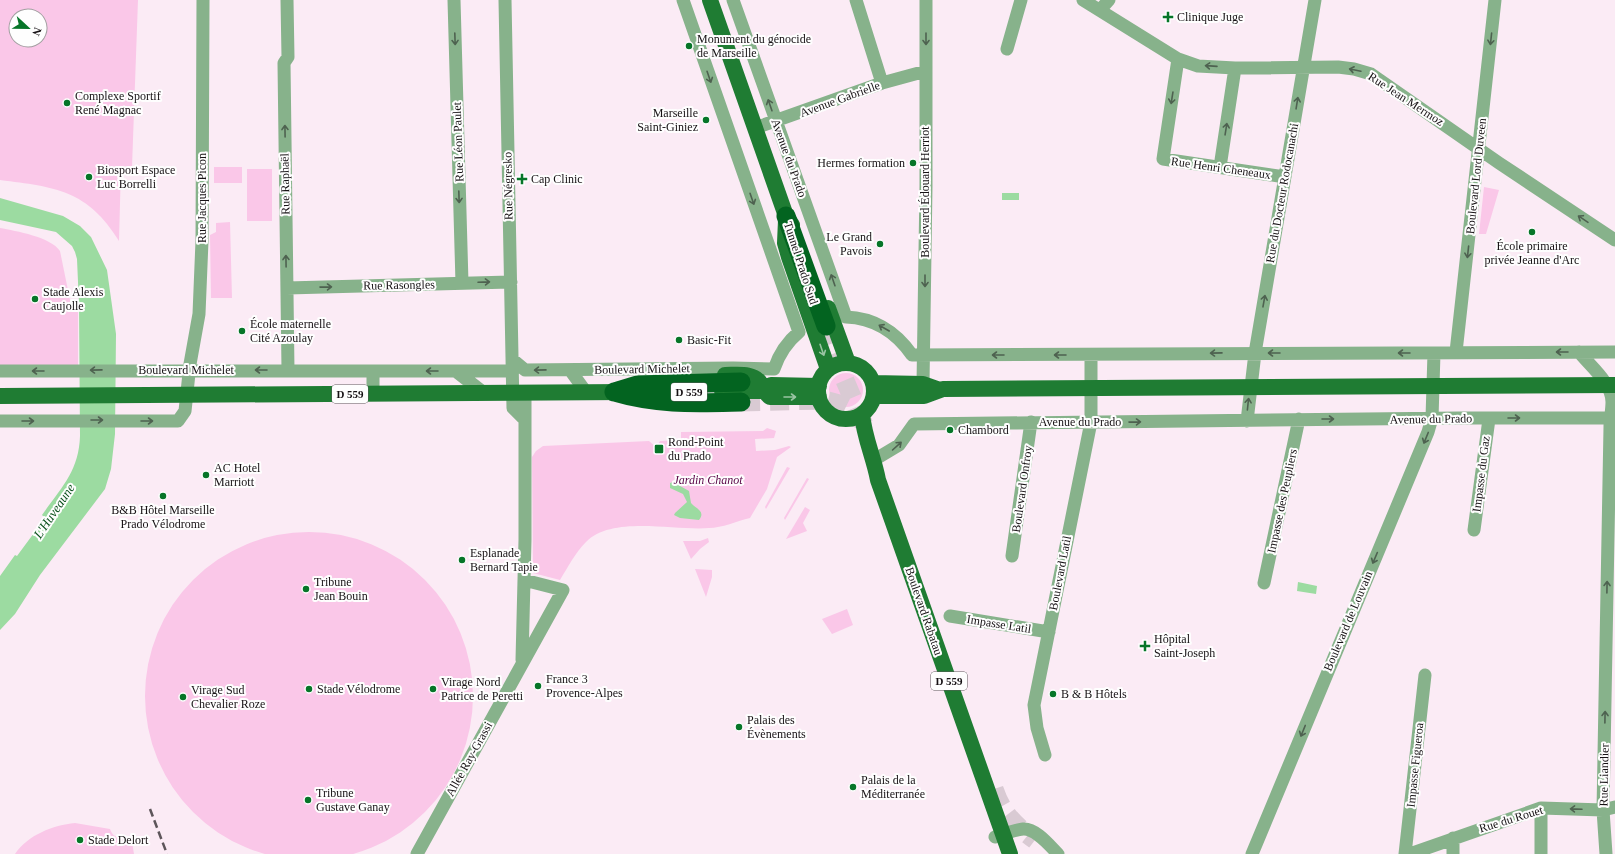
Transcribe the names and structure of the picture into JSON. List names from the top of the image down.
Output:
{
  "streets": {
    "highway": ["Tunnel Prado Sud"],
    "main road": [
      "Avenue du Prado",
      "Boulevard Michelet",
      "D 559",
      "Boulevard Rabatau"
    ],
    "street": [
      "Avenue Gabrielle",
      "Rue Jean Mermoz",
      "Rue Léon Paulet",
      "Rue Henri Cheneaux",
      "Boulevard Lord Duveen",
      "Rue Raphaël",
      "Rue Négresko",
      "Boulevard Édouard Herriot",
      "Rue du Docteur Rodocanachi",
      "Rue Jacques Picon",
      "Rue Rasongles",
      "Impasse du Gaz",
      "Boulevard Onfroy",
      "Impasse des Peupliers",
      "Boulevard Latil",
      "Boulevard de Louvain",
      "Impasse Latil",
      "Allée Ray-Grassi",
      "Impasse Figueroa",
      "Rue Liandier",
      "Rue du Rouet"
    ]
  },
  "crossings": [
    ["Avenue Gabrielle", "Avenue du Prado"],
    ["Avenue Gabrielle", "Boulevard Édouard Herriot"],
    ["Rue Jean Mermoz", "Rue Henri Cheneaux"],
    ["Rue Jean Mermoz", "Boulevard Lord Duveen"],
    ["Rue Jean Mermoz", "Rue du Docteur Rodocanachi"],
    ["Rue Léon Paulet", "Rue Rasongles"],
    ["Avenue du Prado", "Boulevard Édouard Herriot"],
    ["Avenue du Prado", "Tunnel Prado Sud"],
    ["Avenue du Prado", "Boulevard Michelet"],
    ["Avenue du Prado", "Impasse du Gaz"],
    ["Avenue du Prado", "Boulevard Onfroy"],
    ["Avenue du Prado", "Impasse des Peupliers"],
    ["Avenue du Prado", "Boulevard Latil"],
    ["Avenue du Prado", "Boulevard Rabatau"],
    ["Avenue du Prado", "Boulevard de Louvain"],
    ["Avenue du Prado", "Rue Liandier"],
    ["Rue Henri Cheneaux", "Rue du Docteur Rodocanachi"],
    ["Rue Raphaël", "Rue Rasongles"],
    ["Rue Raphaël", "Boulevard Michelet"],
    ["Rue Négresko", "Rue Rasongles"],
    ["Rue Négresko", "Boulevard Michelet"],
    ["Rue Négresko", "Allée Ray-Grassi"],
    ["Rue Jacques Picon", "Boulevard Michelet"],
    ["Boulevard Michelet", "Boulevard Rabatau"],
    ["Boulevard Latil", "Impasse Latil"],
    ["Rue Liandier", "Rue du Rouet"]
  ],
  "one_way": [
    "Rue Jean Mermoz",
    "Rue Léon Paulet",
    "Boulevard Lord Duveen",
    "Rue Raphaël",
    "Rue Rasongles",
    "Boulevard de Louvain",
    "Rue Liandier"
  ],
  "water": ["L'Huveaune"],
  "parks": ["Jardin Chanot"],
  "places": {
    "health": ["Clinique Juge", "Cap Clinic", "Hôpital Saint-Joseph"],
    "other": [
      "Monument du génocide de Marseille",
      "Complexe Sportif René Magnac",
      "Marseille Saint-Giniez",
      "Hermes formation",
      "Biosport Espace Luc Borrelli",
      "École primaire privée Jeanne d'Arc",
      "Le Grand Pavois",
      "Stade Alexis Caujolle",
      "École maternelle Cité Azoulay",
      "Basic-Fit",
      "Chambord",
      "AC Hotel Marriott",
      "B&B Hôtel Marseille Prado Vélodrome",
      "Esplanade Bernard Tapie",
      "Tribune Jean Bouin",
      "France 3 Provence-Alpes",
      "Stade Vélodrome",
      "Virage Nord Patrice de Peretti",
      "B & B Hôtels",
      "Virage Sud Chevalier Roze",
      "Palais des Évènements",
      "Palais de la Méditerranée",
      "Tribune Gustave Ganay",
      "Stade Delort"
    ],
    "transit": ["Rond-Point du Prado"]
  },
  "north": "right"
}
